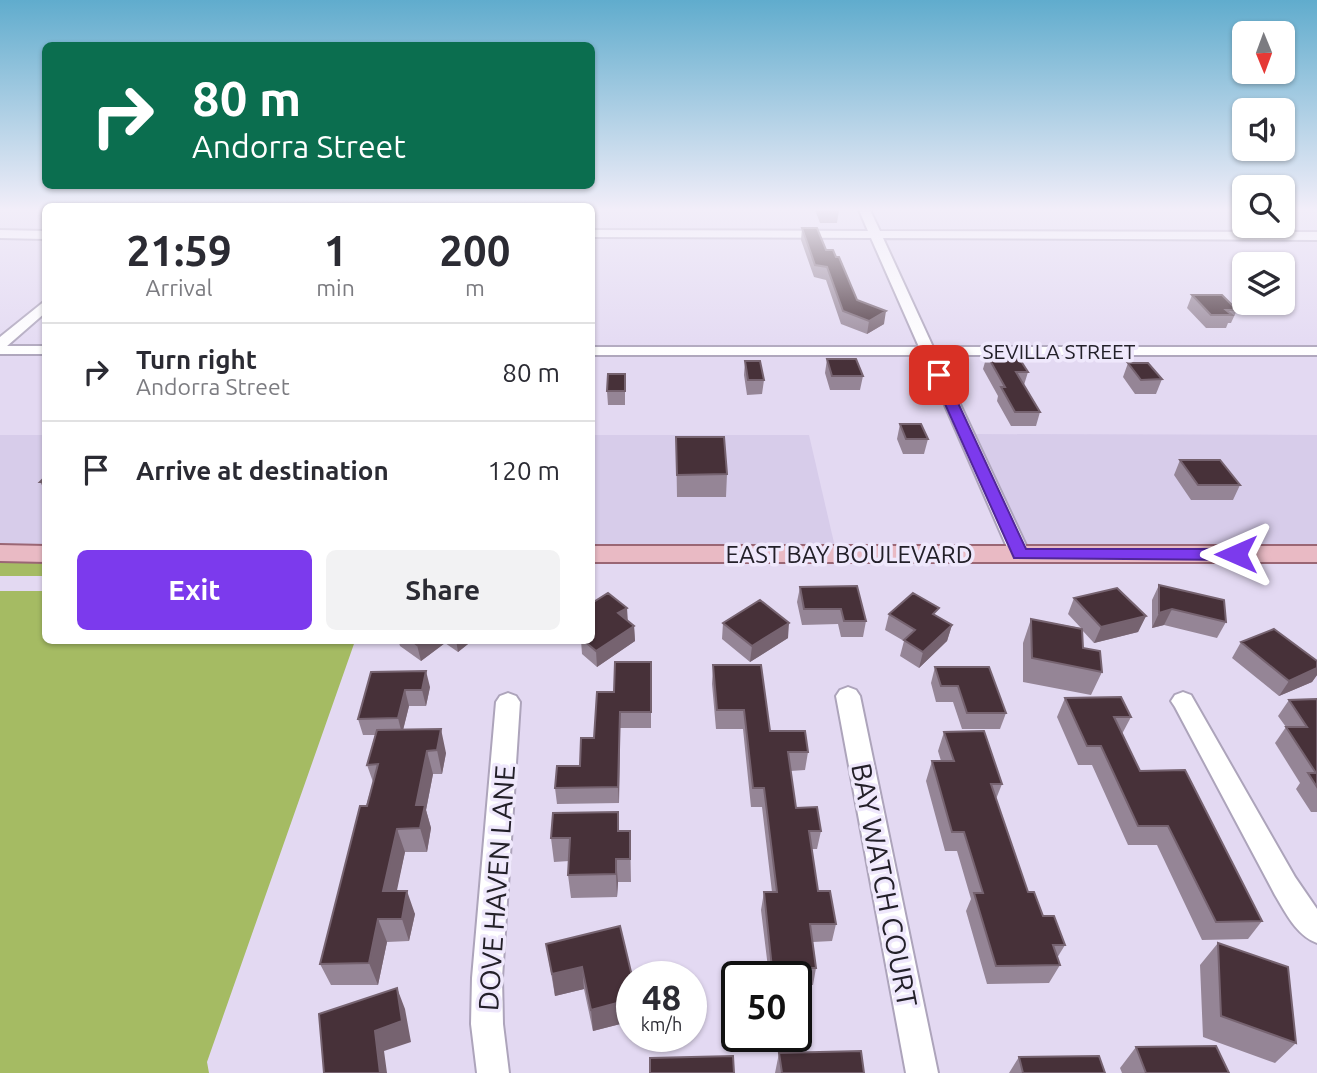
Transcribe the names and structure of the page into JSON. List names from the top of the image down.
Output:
{
  "streets": {
    "main road": ["EAST BAY BOULEVARD"],
    "street": ["SEVILLA STREET", "BAY WATCH COURT", "DOVE HAVEN LANE"]
  },
  "north": "bottom",
  "page": {
    "turn": ["80 m", "Andorra Street"],
    "eta": [
      "21:59",
      "Arrival",
      "1",
      "min",
      "200",
      "m"
    ],
    "list": [
      {
        "name": "Turn right",
        "note": "Andorra Street",
        "value": "80 m"
      },
      {
        "name": "Arrive at destination",
        "value": "120 m"
      }
    ],
    "buttons": ["Exit", "Share"],
    "speed": "48 km/h",
    "limit": "50"
  }
}
